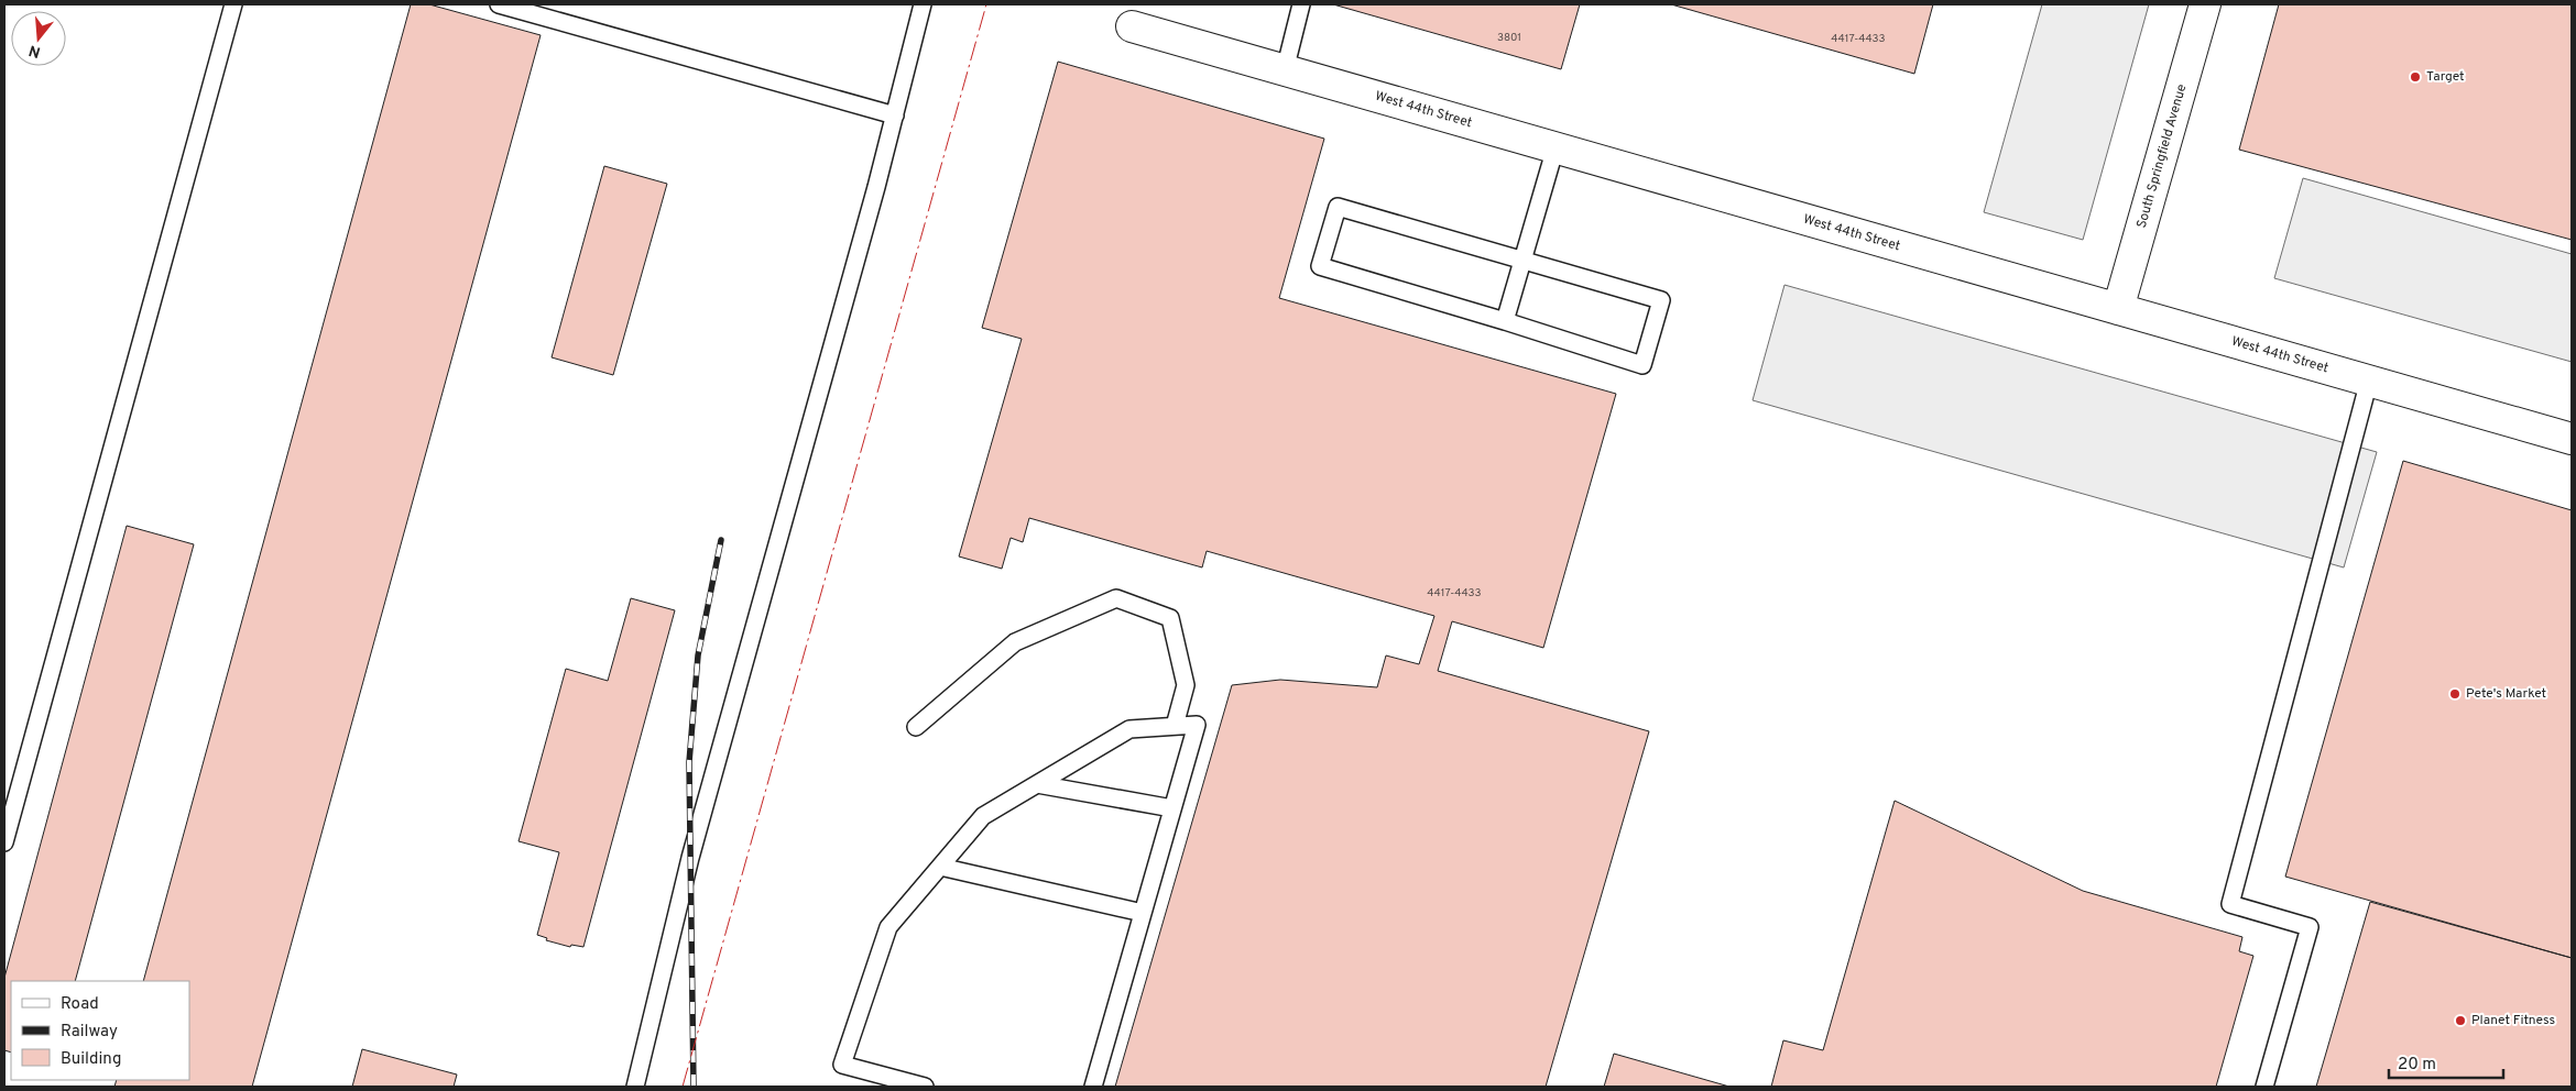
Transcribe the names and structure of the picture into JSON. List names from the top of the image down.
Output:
{
  "streets": {
    "street": ["West 44th Street", "South Springfield Avenue"]
  },
  "crossings": [
    ["West 44th Street", "South Springfield Avenue"]
  ],
  "places": ["Target", "Pete's Market", "Planet Fitness"],
  "house_numbers": ["3801", "4417-4433", "4417-4433"],
  "legend": ["Road", "Railway", "Building"],
  "scale_bar": "20 m",
  "north": "bottom"
}
